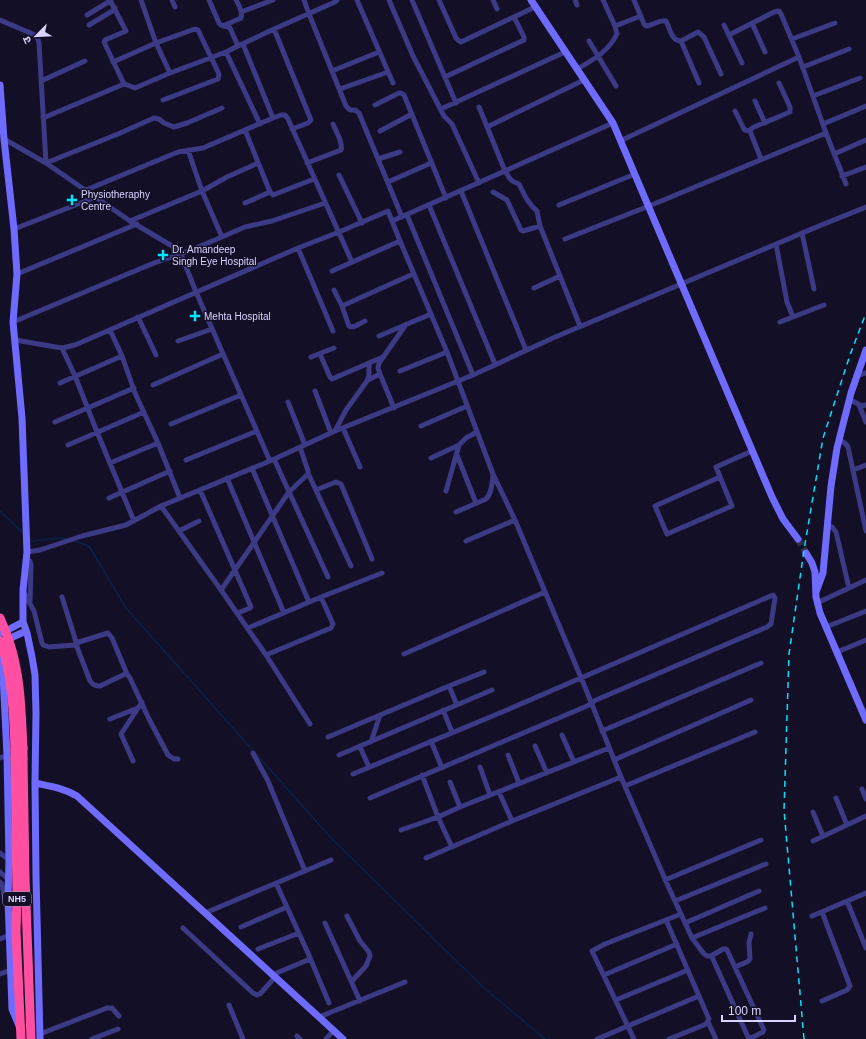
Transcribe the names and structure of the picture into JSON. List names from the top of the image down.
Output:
{
  "streets": {
    "highway": ["NH5"]
  },
  "places": {
    "health": ["Physiotheraphy Centre", "Dr. Amandeep Singh Eye Hospital", "Mehta Hospital"]
  },
  "scale_bar": "100 m",
  "north": "bottom left"
}
